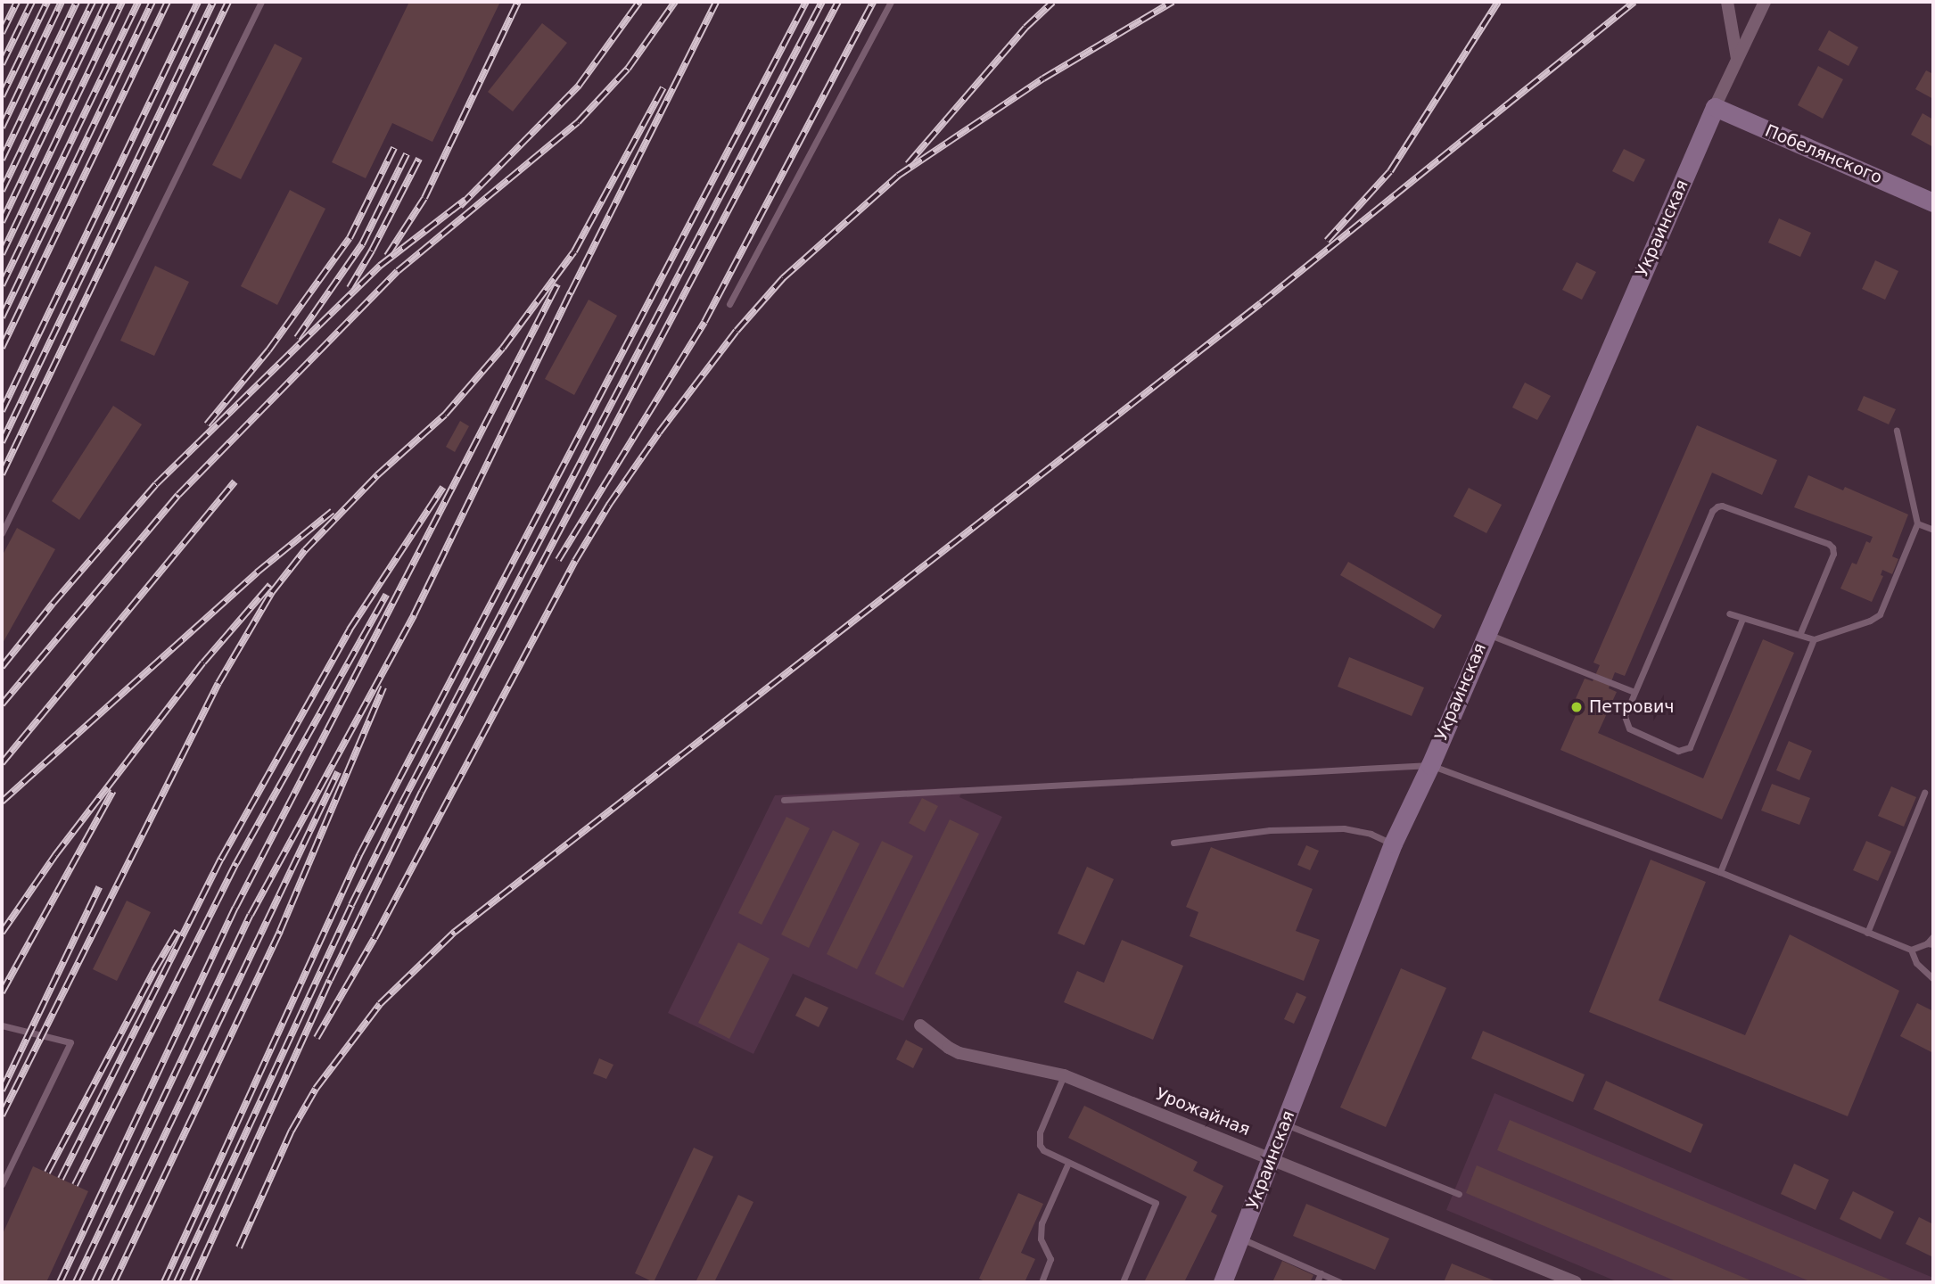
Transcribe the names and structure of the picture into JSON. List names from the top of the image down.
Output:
{
  "streets": {
    "street": ["Побелянского", "Украинская", "Урожайная"]
  },
  "crossings": [
    ["Побелянского", "Украинская"],
    ["Украинская", "Урожайная"]
  ],
  "places": ["Петрович"]
}
